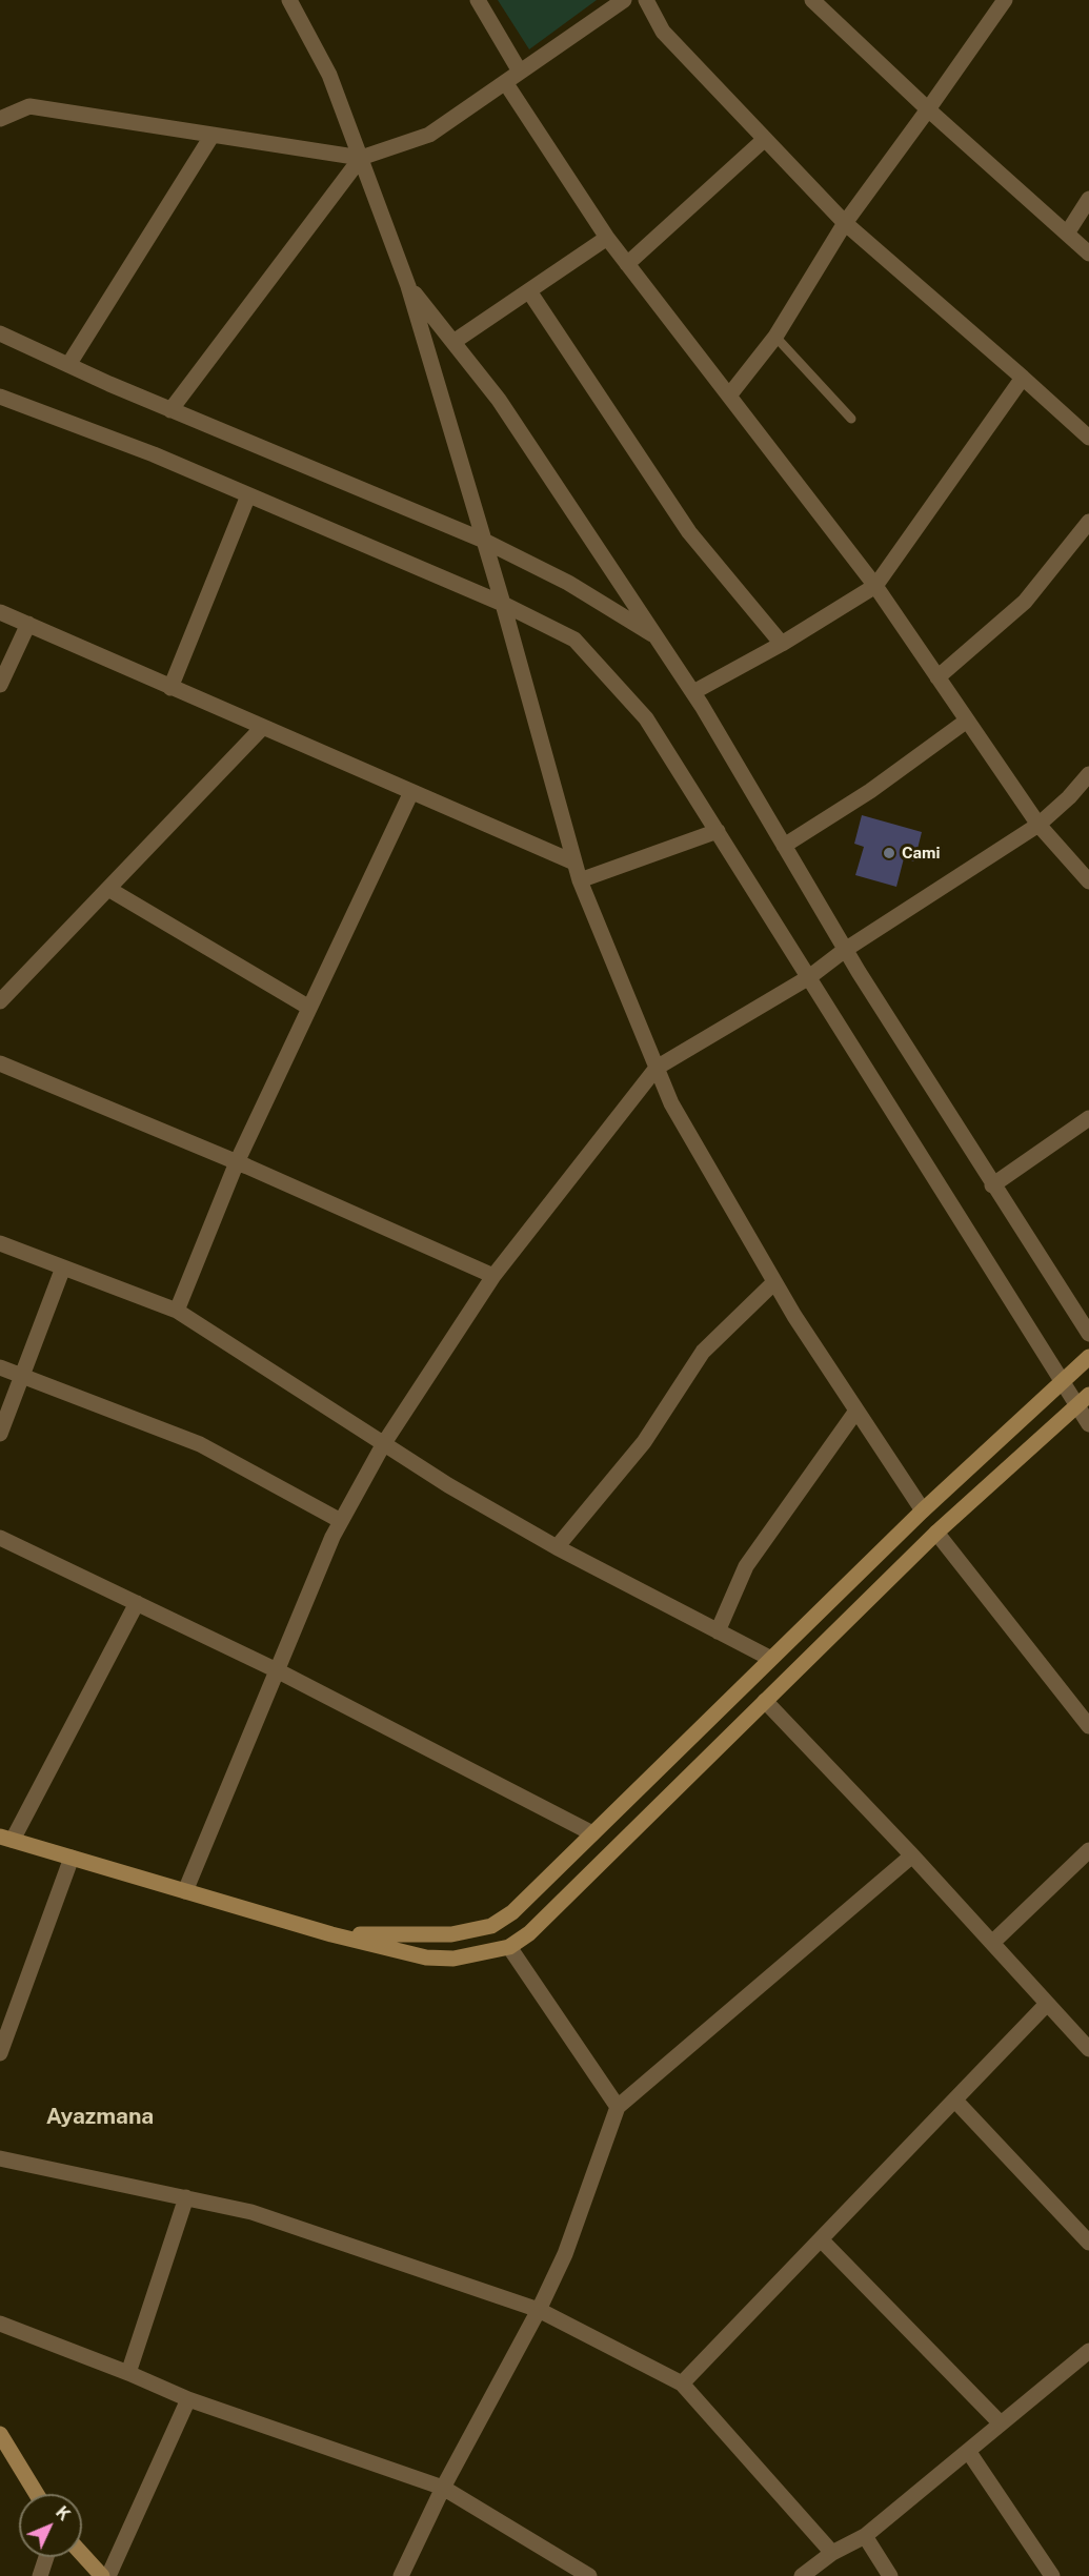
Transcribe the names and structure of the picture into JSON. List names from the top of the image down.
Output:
{
  "districts": ["Ayazmana"],
  "places": ["Cami"],
  "north": "top right"
}
